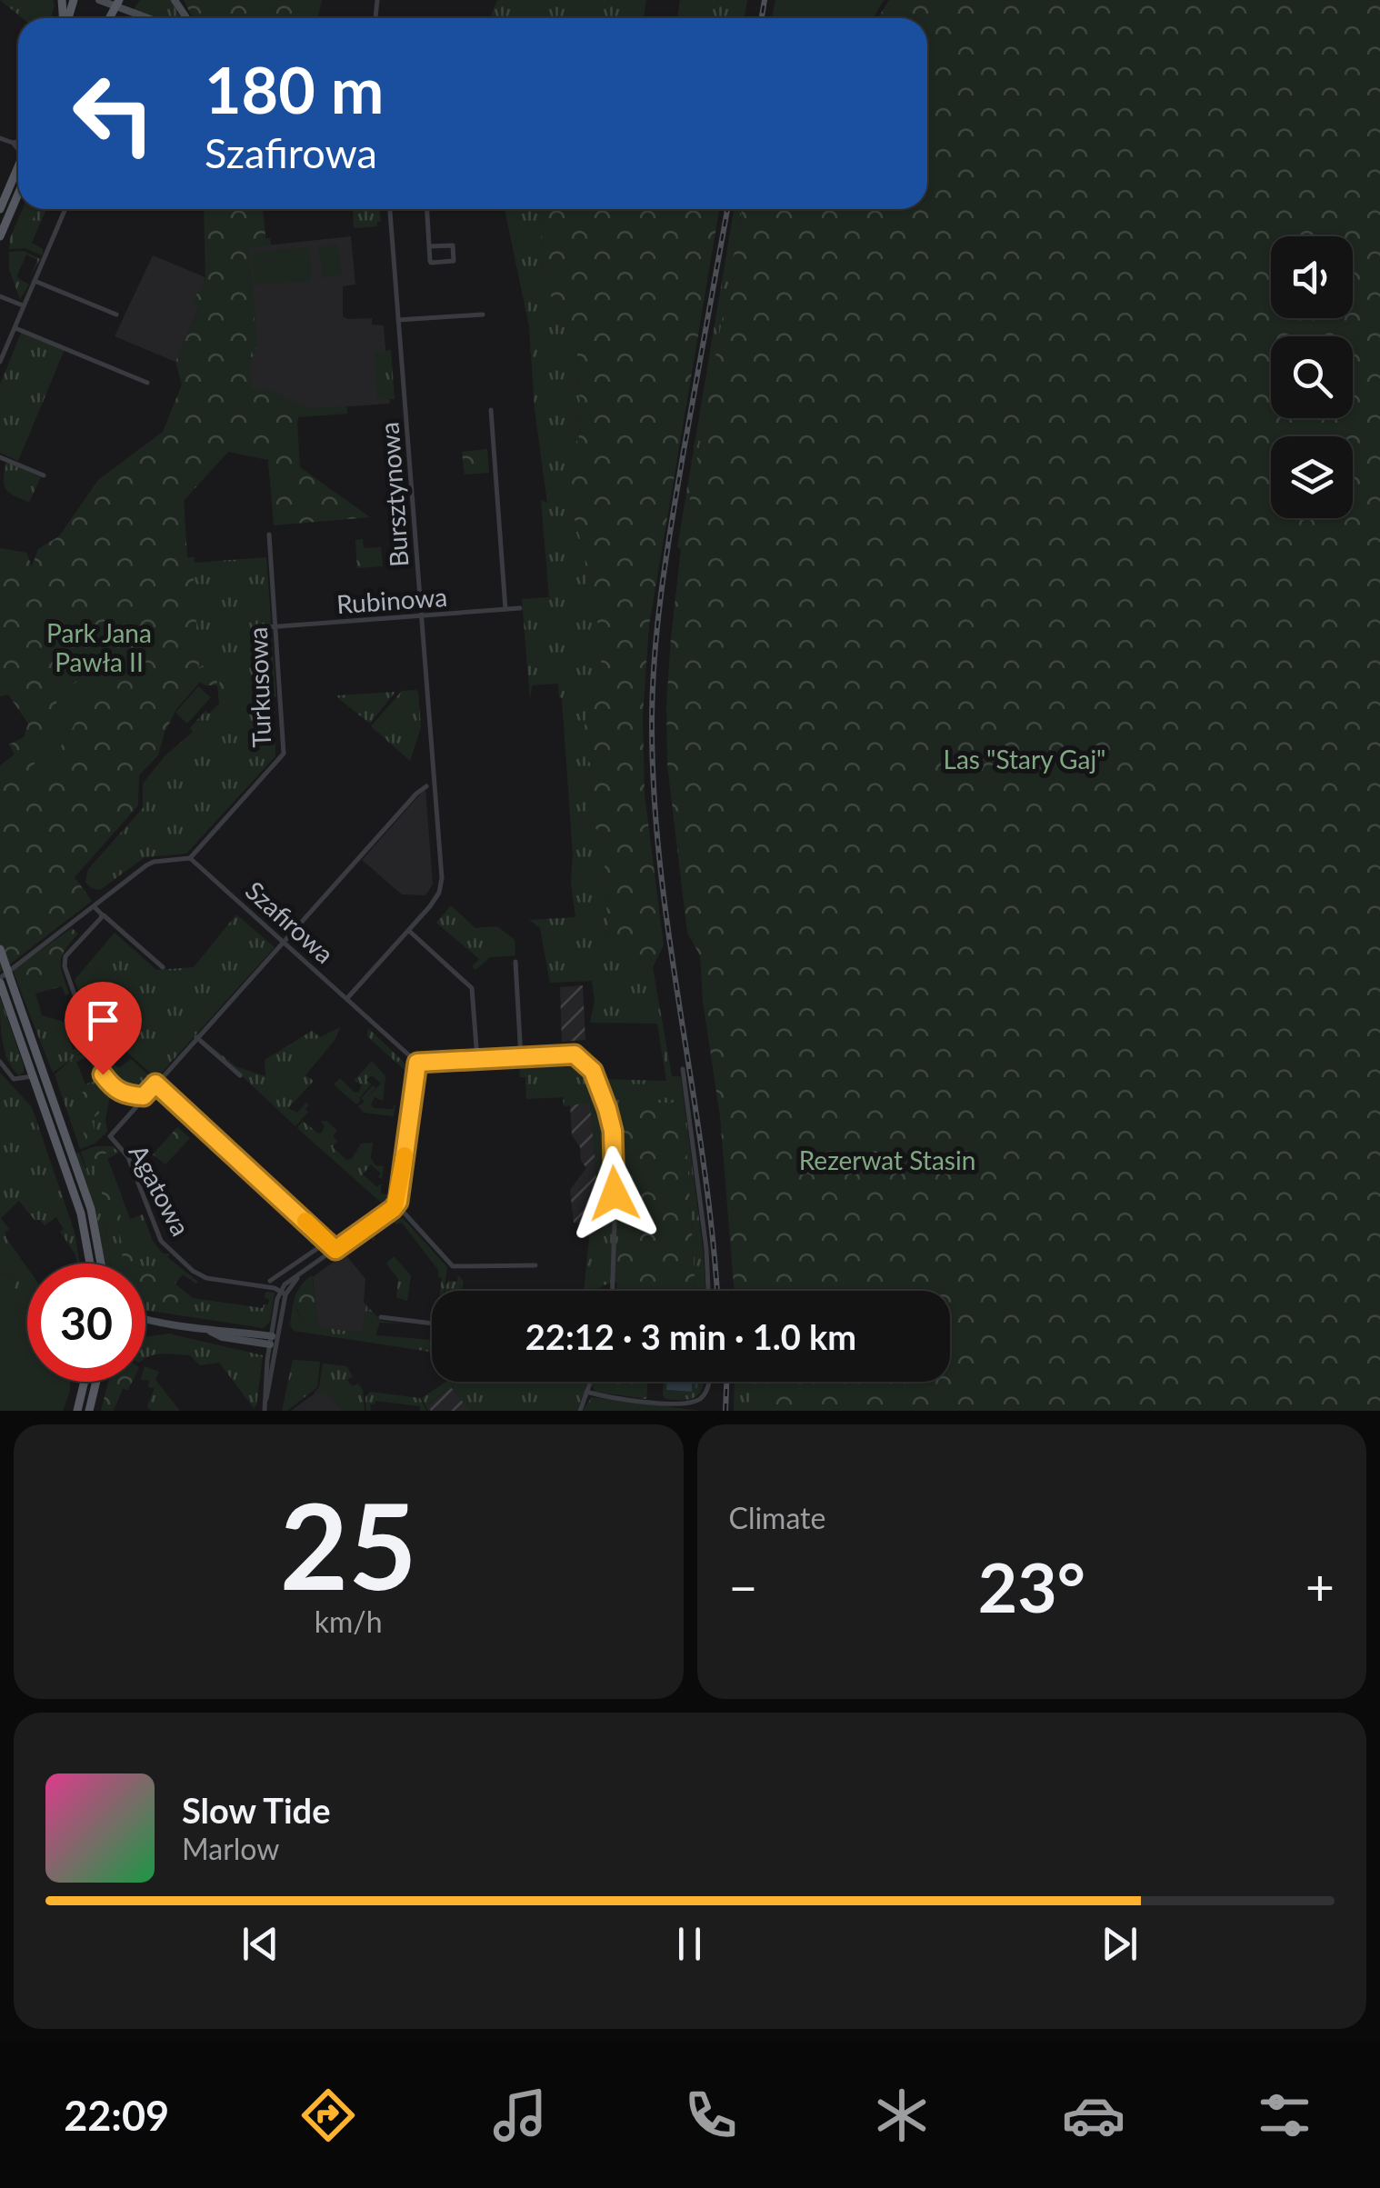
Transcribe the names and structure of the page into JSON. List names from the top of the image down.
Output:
{
  "streets": {
    "street": [
      "Bursztynowa",
      "Rubinowa",
      "Turkusowa",
      "Szafirowa",
      "Agatowa"
    ]
  },
  "crossings": [
    ["Bursztynowa", "Rubinowa"],
    ["Bursztynowa", "Szafirowa"],
    ["Rubinowa", "Turkusowa"],
    ["Turkusowa", "Szafirowa"]
  ],
  "parks": ["Park Jana Pawła II", "Las \"Stary Gaj\"", "Rezerwat Stasin"],
  "page": {
    "turn": ["180 m", "Szafirowa"],
    "limit": "30",
    "trip": "22:12 · 3 min · 1.0 km",
    "tile": [
      ["25", "km/h"],
      "Climate"
    ],
    "heat": ["−", "23°", "+"],
    "song": ["Slow Tide", "Marlow"],
    "tabs": "22:09"
  }
}
